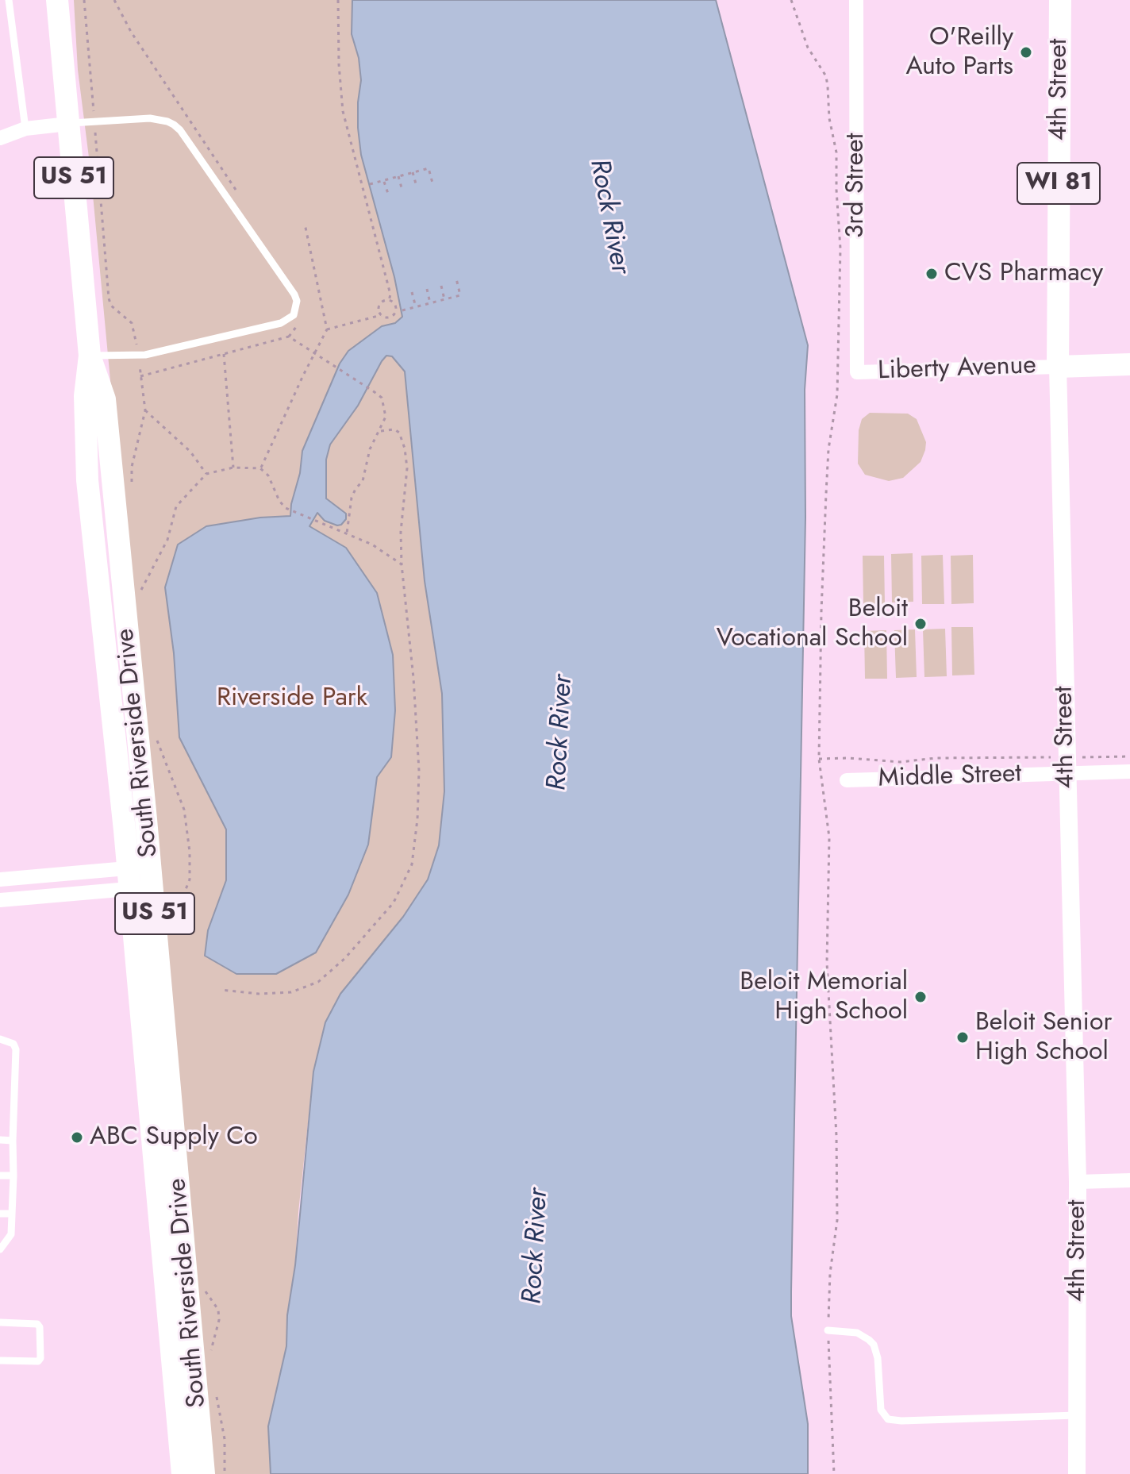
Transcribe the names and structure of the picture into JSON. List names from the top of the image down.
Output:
{
  "streets": {
    "main road": [
      "4th Street",
      "US 51",
      "WI 81",
      "South Riverside Drive"
    ],
    "street": ["3rd Street", "Liberty Avenue", "Middle Street"]
  },
  "crossings": [
    ["4th Street", "Liberty Avenue"],
    ["4th Street", "Middle Street"],
    ["3rd Street", "Liberty Avenue"]
  ],
  "water": ["Rock River"],
  "parks": ["Riverside Park"],
  "places": [
    "O'Reilly Auto Parts",
    "CVS Pharmacy",
    "Beloit Vocational School",
    "Beloit Memorial High School",
    "Beloit Senior High School",
    "ABC Supply Co"
  ]
}
